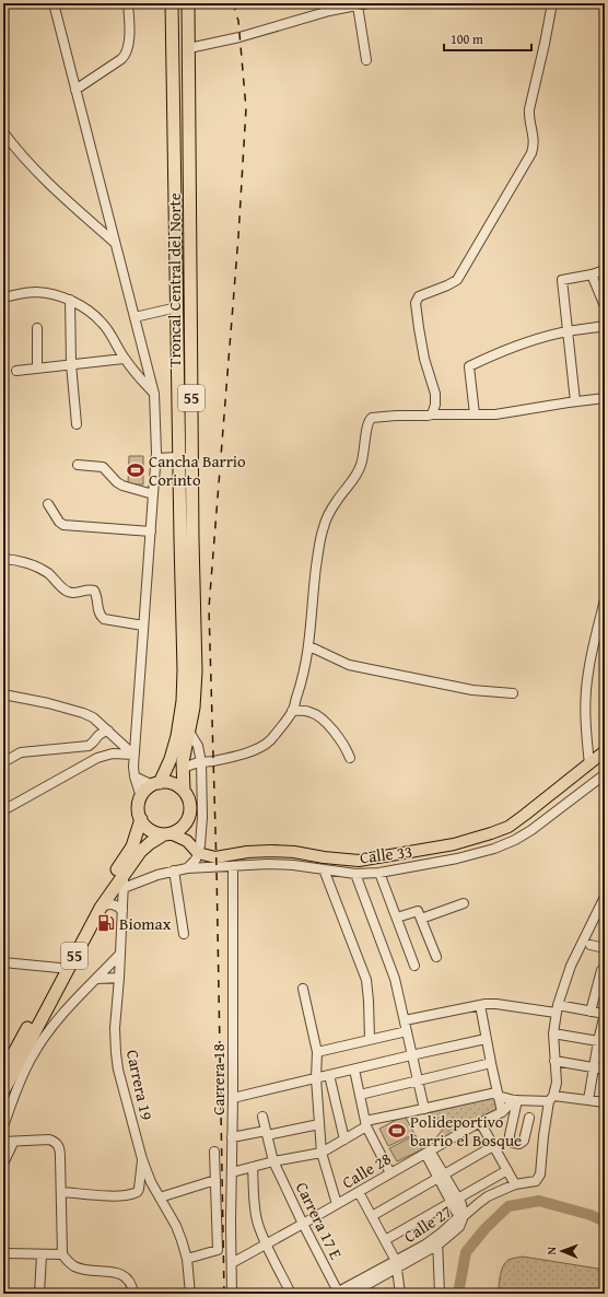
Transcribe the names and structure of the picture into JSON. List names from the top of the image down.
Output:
{
  "streets": {
    "highway": ["Troncal Central del Norte", "55"],
    "street": [
      "Calle 33",
      "Carrera 18",
      "Carrera 19",
      "Calle 28",
      "Carrera 17 E",
      "Calle 27"
    ]
  },
  "crossings": [
    ["Troncal Central del Norte", "55"],
    ["55", "Carrera 19"],
    ["Calle 33", "Carrera 18"],
    ["Calle 33", "Carrera 19"],
    ["Carrera 18", "Calle 28"],
    ["Calle 28", "Carrera 17 E"],
    ["Carrera 17 E", "Calle 27"]
  ],
  "places": {
    "sports": ["Cancha Barrio Corinto", "Polideportivo barrio el Bosque"],
    "fuel station": ["Biomax"]
  },
  "scale_bar": "100 m",
  "north": "left"
}
